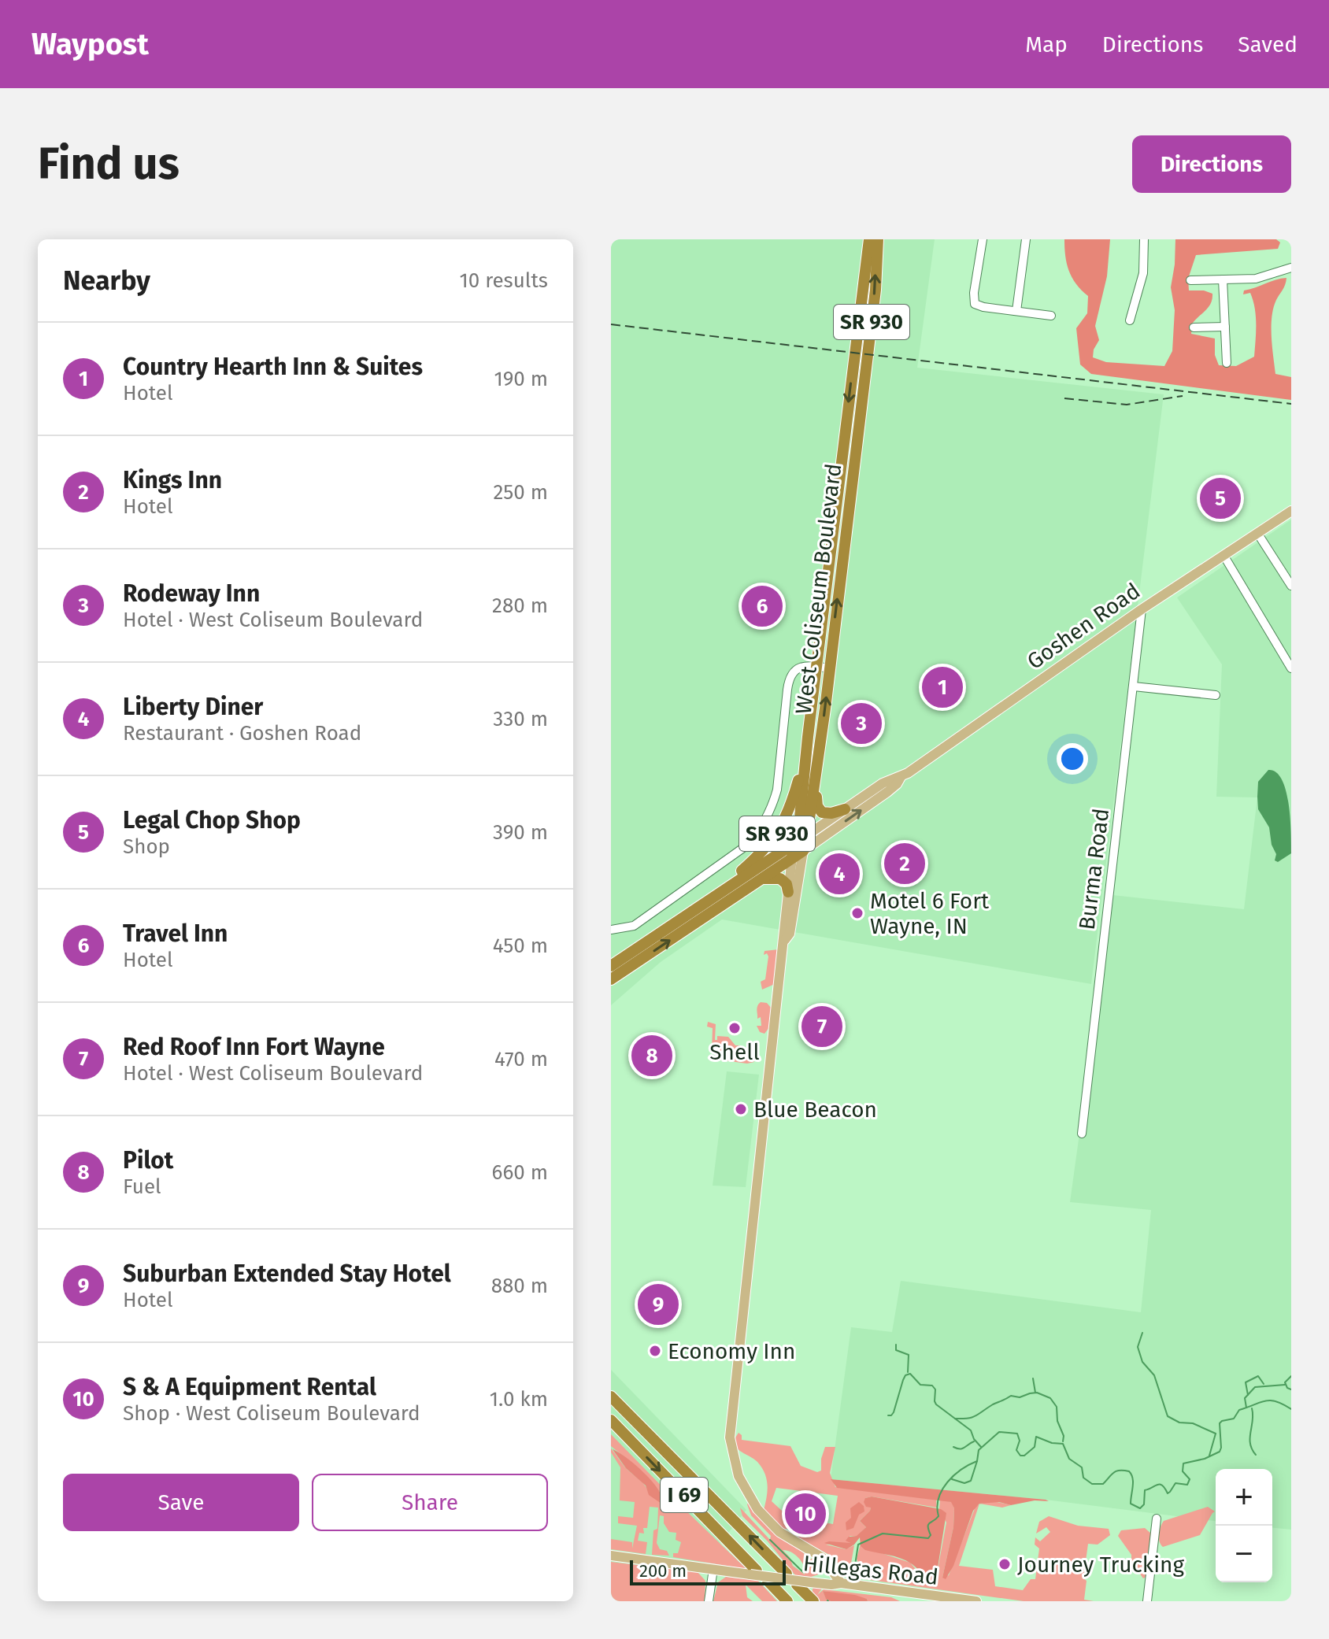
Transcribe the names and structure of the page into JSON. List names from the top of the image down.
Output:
{
  "streets": {
    "highway": [
      "SR 930",
      "West Coliseum Boulevard",
      "Goshen Road",
      "I 69"
    ],
    "main road": ["Hillegas Road"],
    "street": ["Burma Road"]
  },
  "crossings": [
    ["SR 930", "West Coliseum Boulevard"],
    ["SR 930", "Goshen Road"],
    ["West Coliseum Boulevard", "Goshen Road"],
    ["West Coliseum Boulevard", "Hillegas Road"],
    ["Goshen Road", "Burma Road"]
  ],
  "places": [
    "Motel 6 Fort Wayne, IN",
    "Shell",
    "Blue Beacon",
    "Economy Inn",
    "Journey Trucking"
  ],
  "scale_bar": "200 m",
  "page": {
    "header": "Waypost",
    "nav": ["Map", "Directions", "Saved"],
    "buttons": [
      "Directions",
      ["Save", "Share"]
    ],
    "title": "Find us",
    "heading": ["Nearby", "10 results"],
    "list": [
      {
        "mark": "1",
        "name": "Country Hearth Inn & Suites",
        "note": "Hotel",
        "value": "190 m"
      },
      {
        "mark": "2",
        "name": "Kings Inn",
        "note": "Hotel",
        "value": "250 m"
      },
      {
        "mark": "3",
        "name": "Rodeway Inn",
        "note": "Hotel · West Coliseum Boulevard",
        "value": "280 m"
      },
      {
        "mark": "4",
        "name": "Liberty Diner",
        "note": "Restaurant · Goshen Road",
        "value": "330 m"
      },
      {
        "mark": "5",
        "name": "Legal Chop Shop",
        "note": "Shop",
        "value": "390 m"
      },
      {
        "mark": "6",
        "name": "Travel Inn",
        "note": "Hotel",
        "value": "450 m"
      },
      {
        "mark": "7",
        "name": "Red Roof Inn Fort Wayne",
        "note": "Hotel · West Coliseum Boulevard",
        "value": "470 m"
      },
      {
        "mark": "8",
        "name": "Pilot",
        "note": "Fuel",
        "value": "660 m"
      },
      {
        "mark": "9",
        "name": "Suburban Extended Stay Hotel",
        "note": "Hotel",
        "value": "880 m"
      },
      {
        "mark": "10",
        "name": "S & A Equipment Rental",
        "note": "Shop · West Coliseum Boulevard",
        "value": "1.0 km"
      }
    ],
    "pins": [
      "5",
      "6",
      "1",
      "3",
      "2",
      "4",
      "7",
      "8",
      "9",
      "10"
    ],
    "map_buttons": ["+", "−"],
    "scale": "200 m"
  }
}
